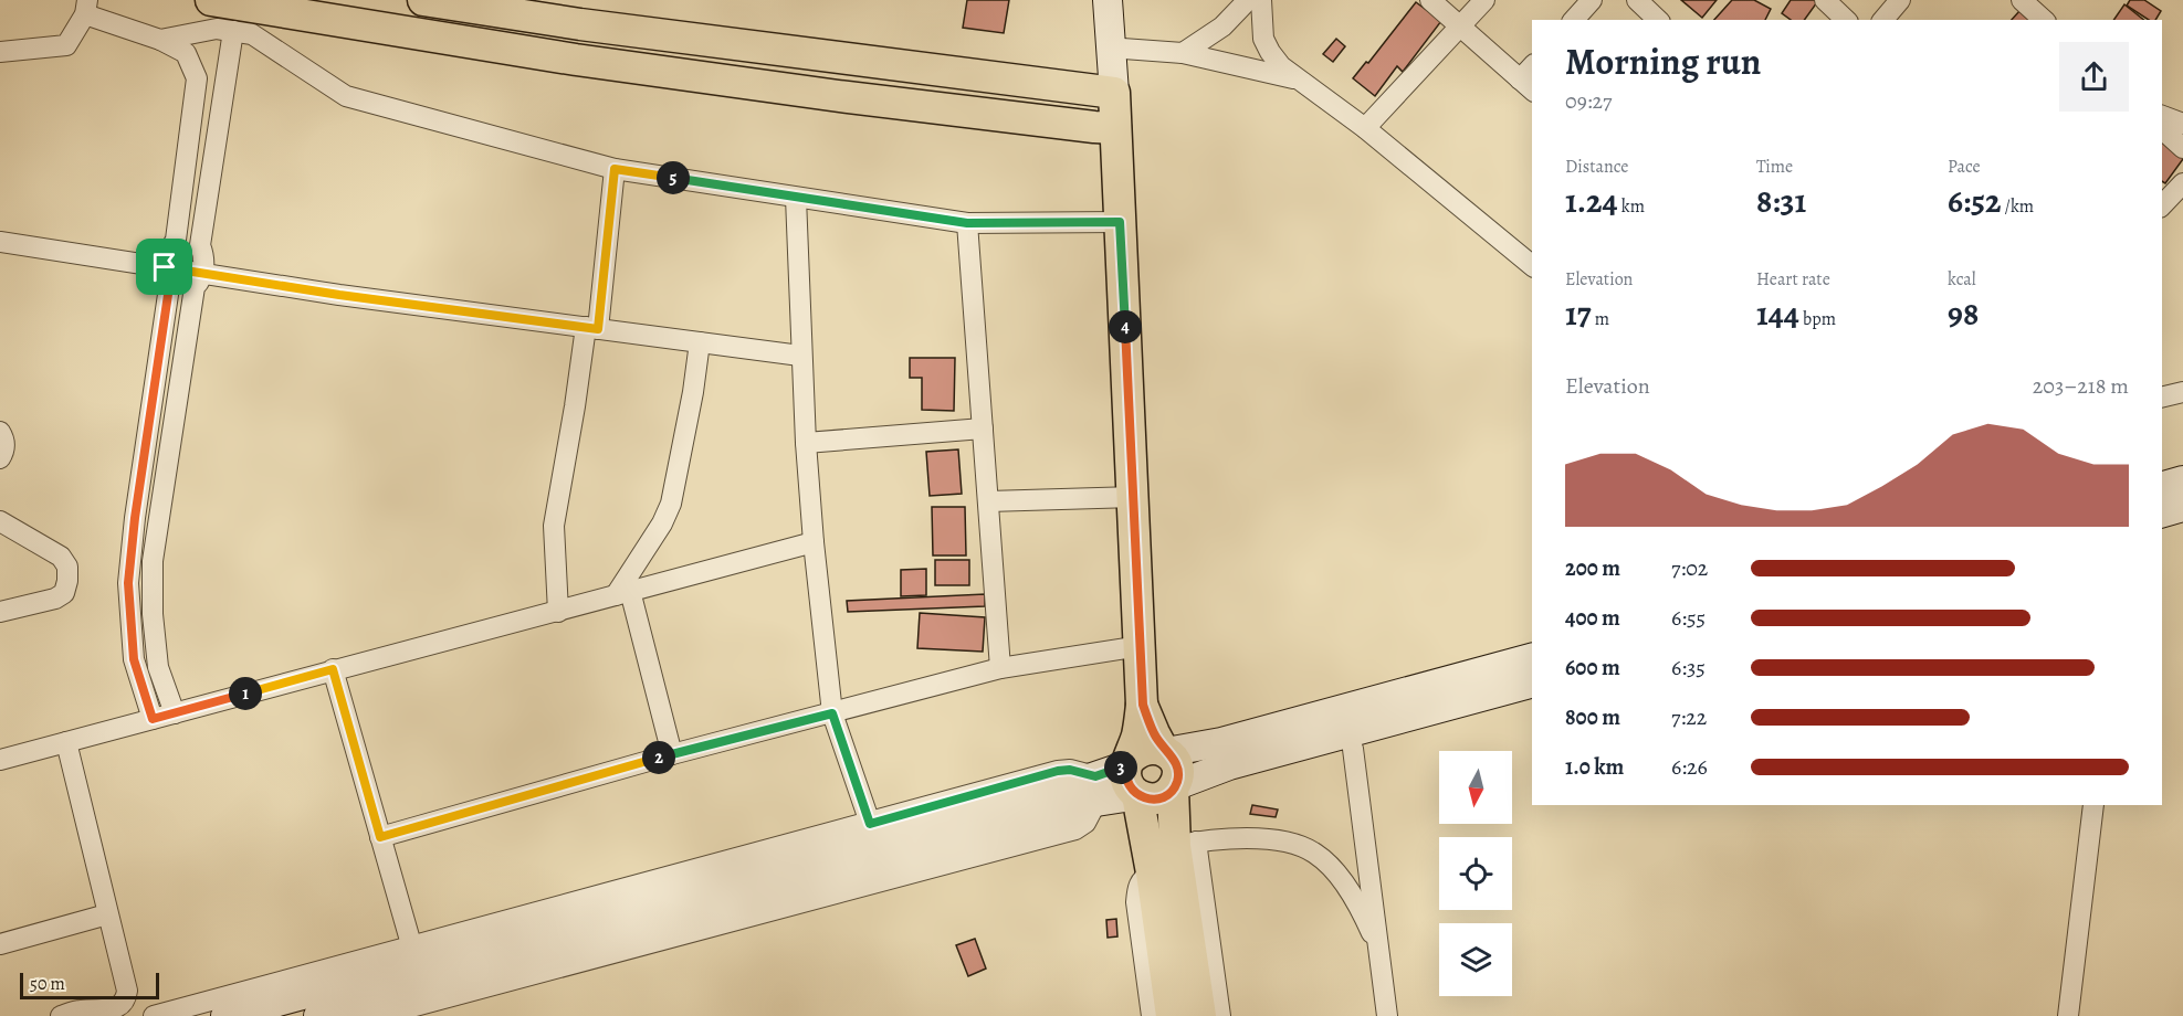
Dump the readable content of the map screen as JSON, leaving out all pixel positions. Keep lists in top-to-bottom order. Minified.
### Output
{"scale_bar":"50 m","north":"bottom","page":{"heading":["Morning run","09:27"],"stats":[["Distance","1.24 km"],["Time","8:31"],["Pace","6:52 /km"],["Elevation","17 m"],["Heart rate","144 bpm"],["kcal","98"]],"pins":["5","4","1","2","3"],"chart":["Elevation","203–218 m"],"list":[{"name":"200 m","note":"7:02"},{"name":"400 m","note":"6:55"},{"name":"600 m","note":"6:35"},{"name":"800 m","note":"7:22"},{"name":"1.0 km","note":"6:26"}],"scale":"50 m"}}
